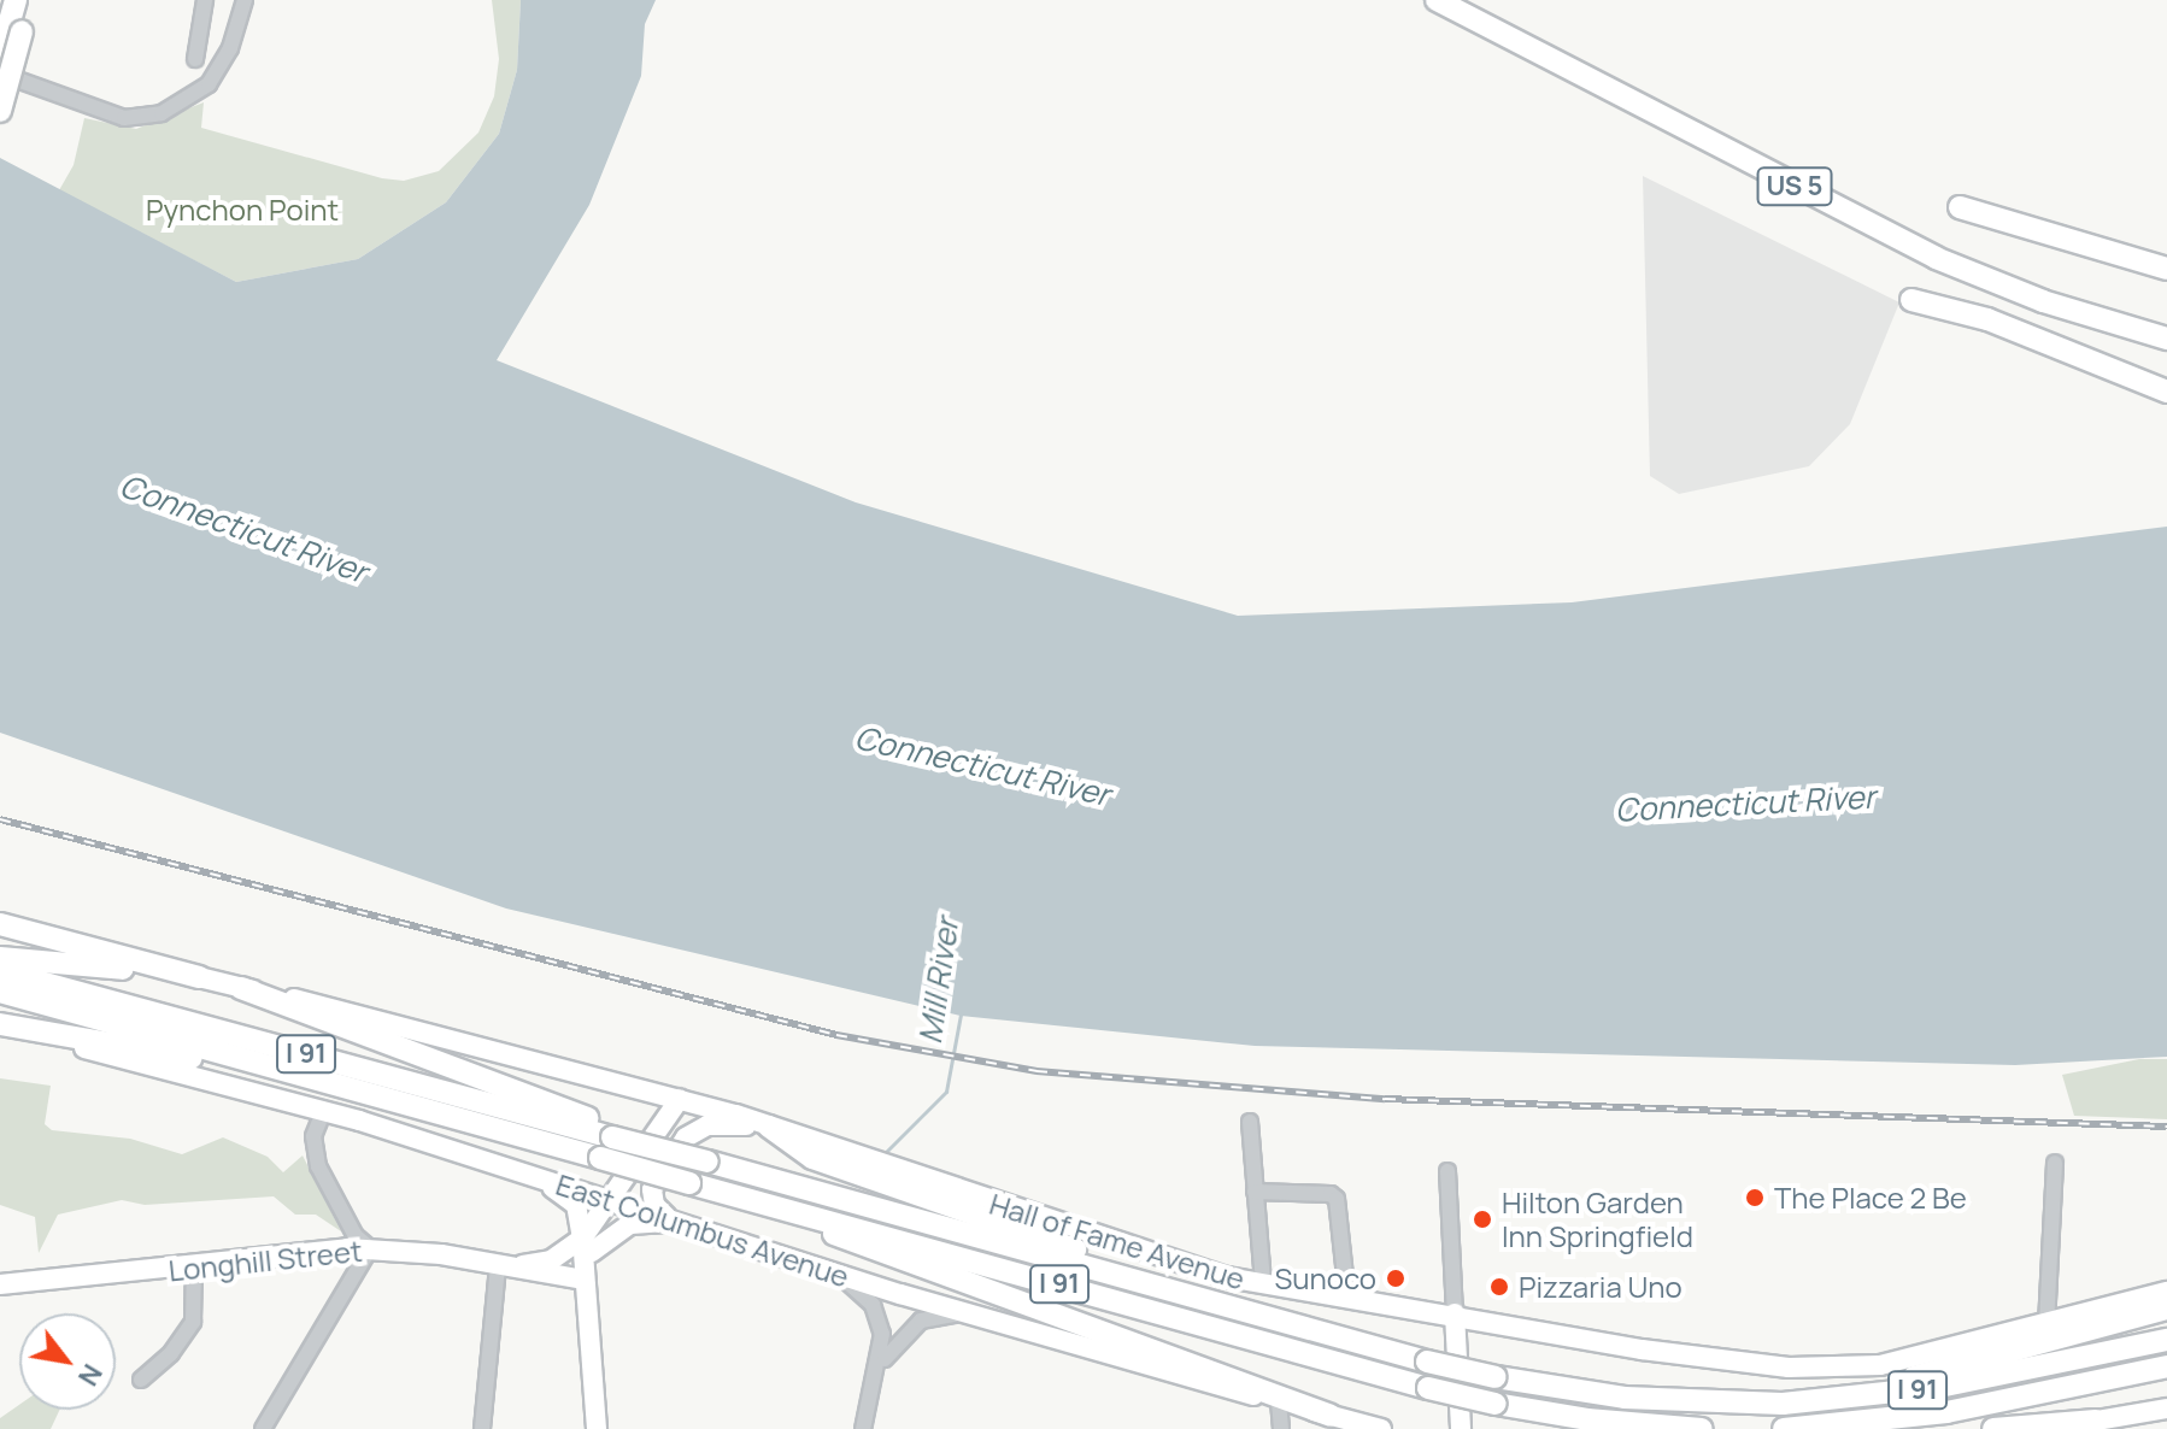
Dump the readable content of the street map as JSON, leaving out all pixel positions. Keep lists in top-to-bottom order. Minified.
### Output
{"streets":{"highway":["US 5","I 91"],"main road":["East Columbus Avenue","Hall of Fame Avenue","Longhill Street"]},"water":["Connecticut River","Mill River"],"parks":["Pynchon Point"],"places":["The Place 2 Be","Hilton Garden Inn Springfield","Sunoco","Pizzaria Uno"],"north":"bottom right"}
